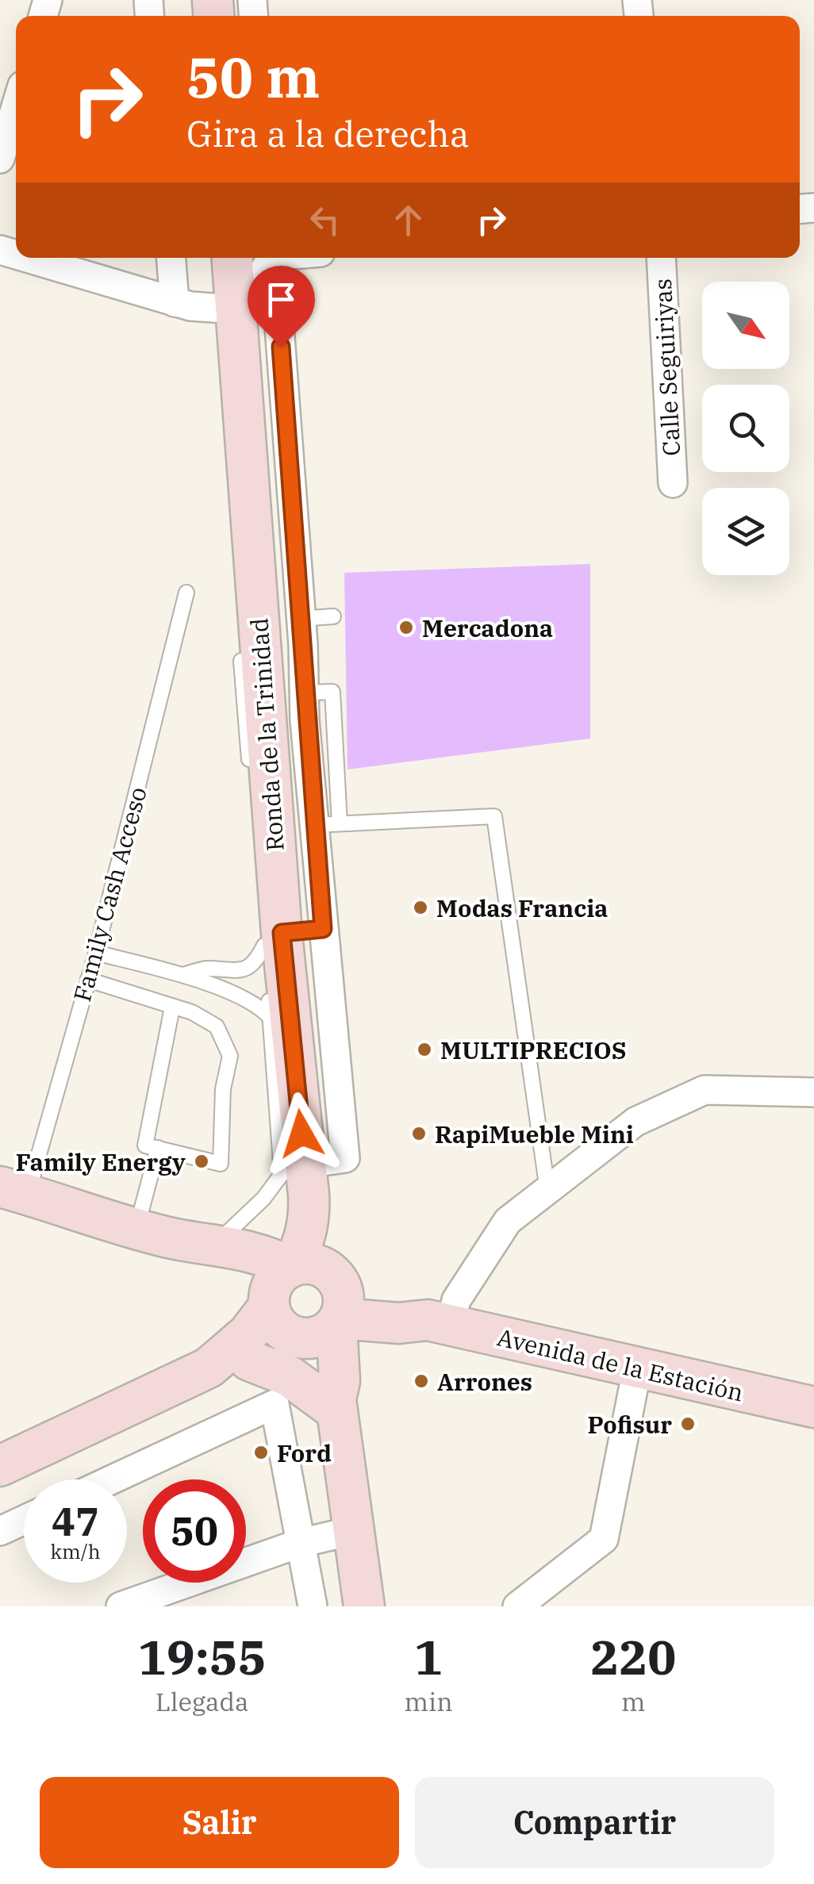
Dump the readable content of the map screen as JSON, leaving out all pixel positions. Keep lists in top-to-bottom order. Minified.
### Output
{"streets":{"main road":["Ronda de la Trinidad","Avenida de la Estación"],"street":["Calle Seguiriyas"],"lane":["Family Cash Acceso"]},"crossings":[["Ronda de la Trinidad","Avenida de la Estación"],["Family Cash Acceso","Avenida de la Estación"]],"places":["Mercadona","Modas Francia","MULTIPRECIOS","RapiMueble Mini","Family Energy","Arrones","Pofisur","Ford"],"north":"bottom right","page":{"turn":["50 m","Gira a la derecha"],"speed":"47 km/h","limit":"50","eta":["19:55","Llegada","1","min","220","m"],"buttons":["Salir","Compartir"]}}
